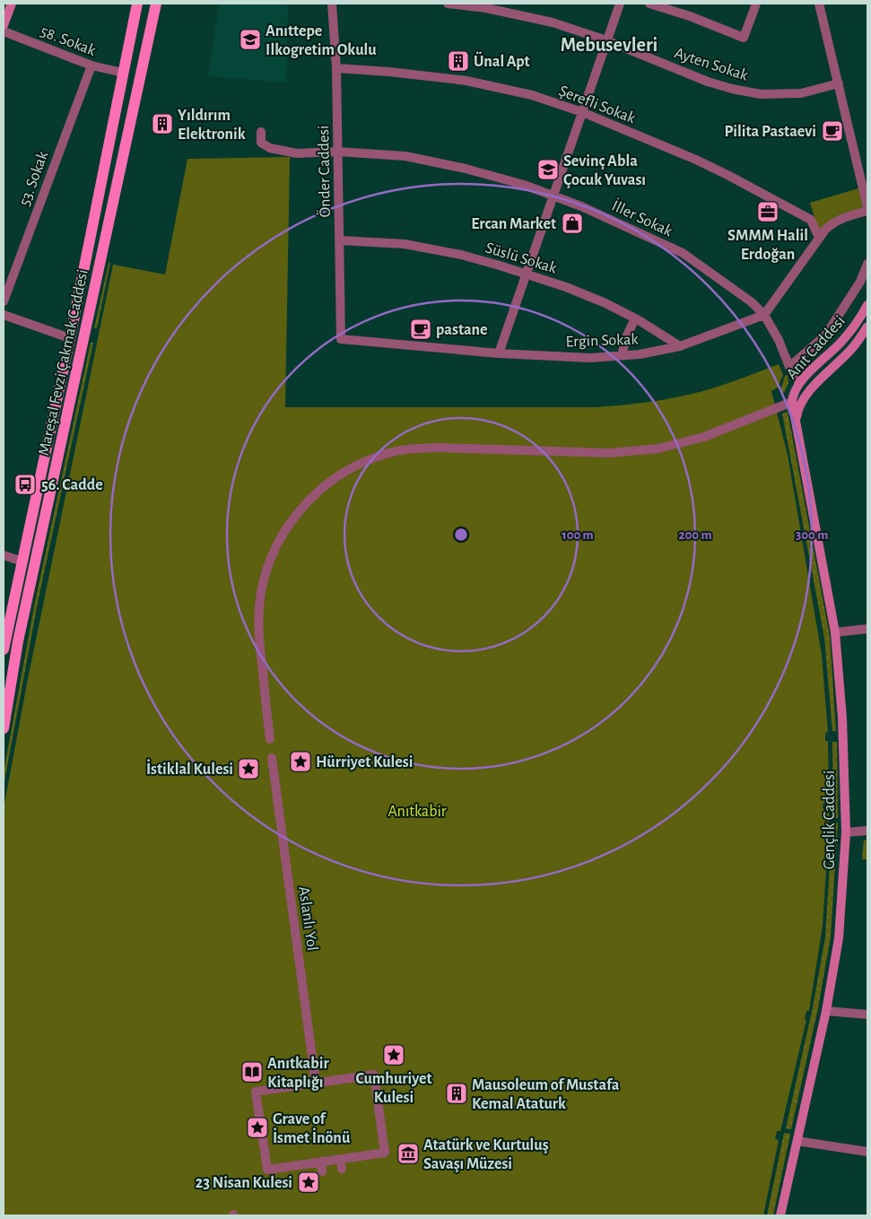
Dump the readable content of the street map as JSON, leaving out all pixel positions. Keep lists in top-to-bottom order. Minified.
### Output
{"streets":{"main road":["Anıt Caddesi","Mareşal Fevzi Çakmak Caddesi","Gençlik Caddesi"],"street":["58. Sokak","Ayten Sokak","Şerefli Sokak","Önder Caddesi","53. Sokak","İller Sokak","Süslü Sokak","Ergin Sokak","Aslanlı Yol"]},"crossings":[["58. Sokak","53. Sokak"],["58. Sokak","Mareşal Fevzi Çakmak Caddesi"],["Şerefli Sokak","Önder Caddesi"],["Önder Caddesi","İller Sokak"],["Önder Caddesi","Süslü Sokak"],["Önder Caddesi","Ergin Sokak"],["İller Sokak","Ergin Sokak"],["İller Sokak","Anıt Caddesi"],["Süslü Sokak","Ergin Sokak"],["Anıt Caddesi","Gençlik Caddesi"]],"districts":["Mebusevleri"],"parks":["Anıtkabir"],"places":{"school or university":["Anıttepe Ilkogretim Okulu","Sevinç Abla Çocuk Yuvası"],"building":["Ünal Apt","Yıldırım Elektronik","Mausoleum of Mustafa Kemal Ataturk"],"cafe":["Pilita Pastaevi","pastane"],"office":["SMMM Halil Erdoğan"],"shop":["Ercan Market"],"bus stop":["56. Cadde"],"place":["Hürriyet Kulesi","İstiklal Kulesi","Cumhuriyet Kulesi","Grave of İsmet İnönü","23 Nisan Kulesi"],"library":["Anıtkabir Kitaplığı"],"museum":["Atatürk ve Kurtuluş Savaşı Müzesi"]},"rings":["100 m","200 m","300 m"]}
